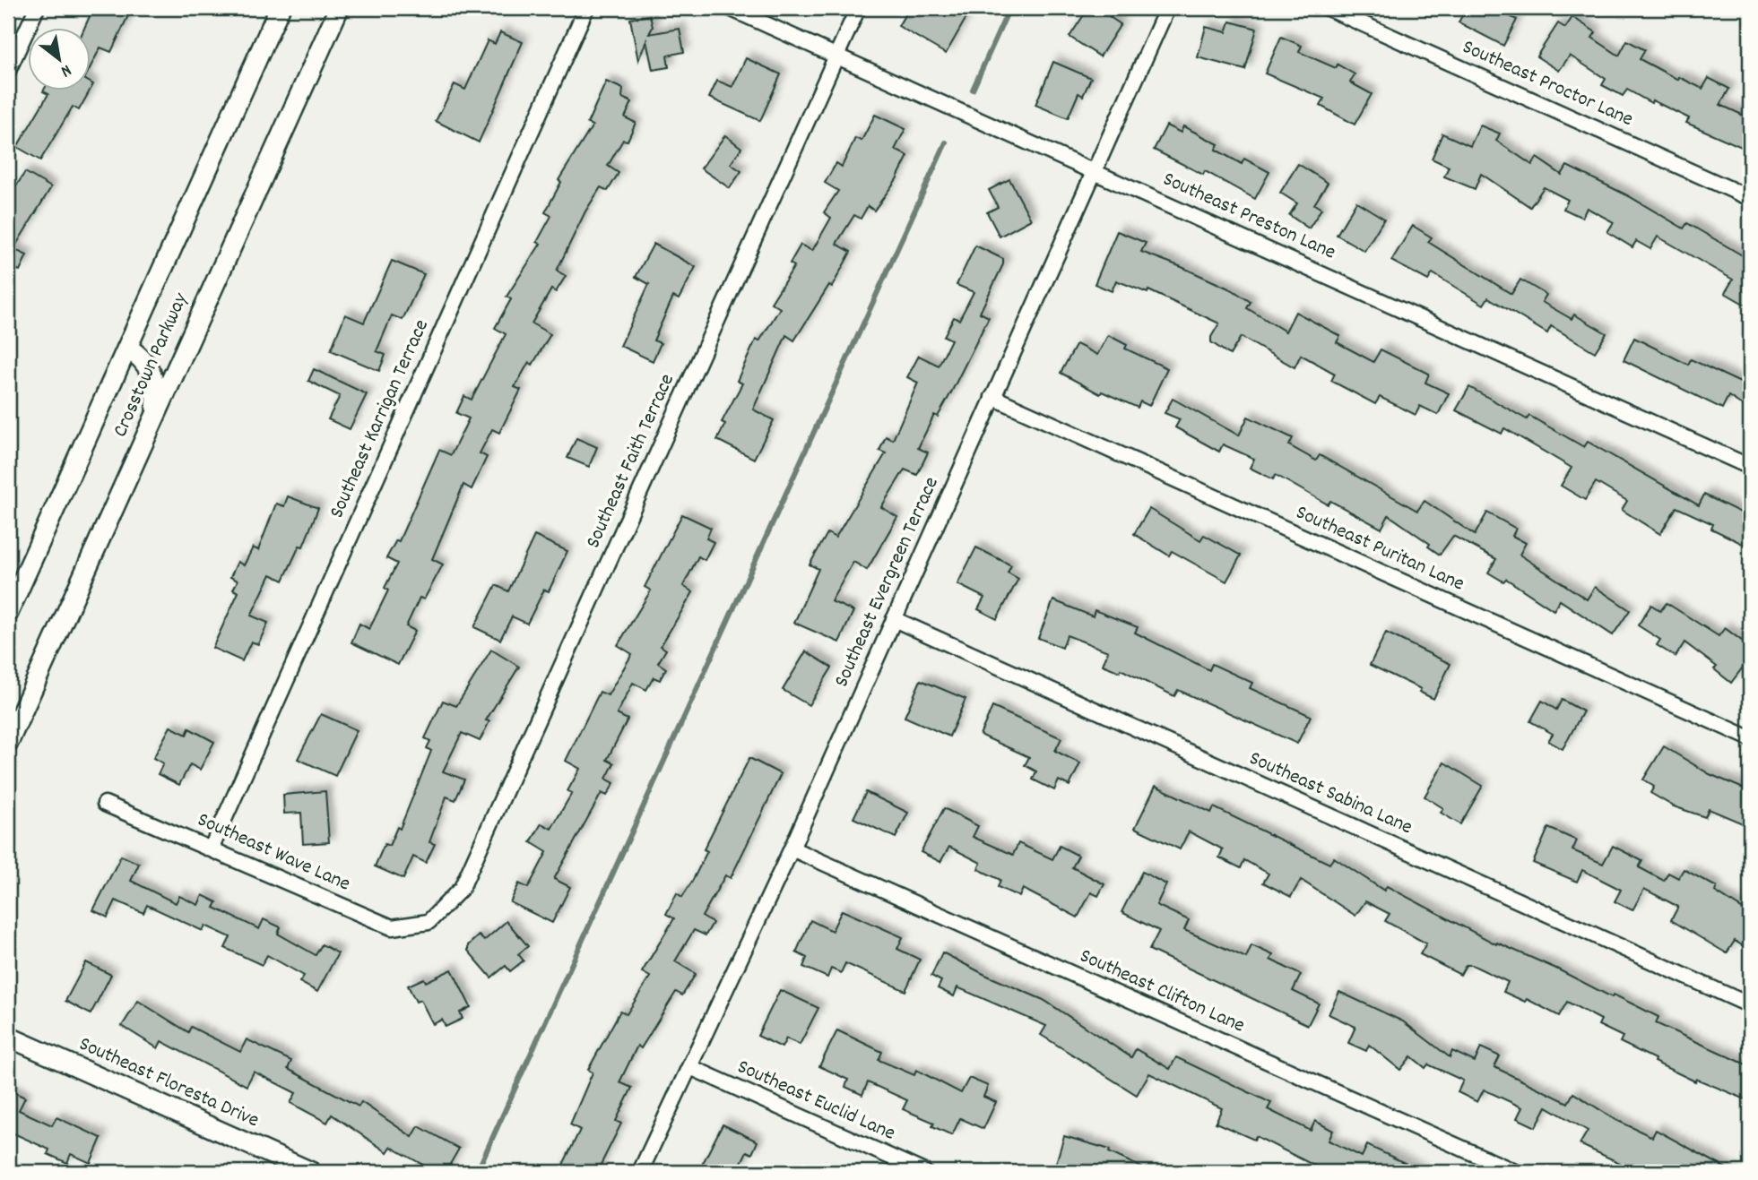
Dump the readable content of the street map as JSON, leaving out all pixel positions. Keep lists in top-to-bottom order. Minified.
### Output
{"streets":{"main road":["Crosstown Parkway","Southeast Floresta Drive"],"street":["Southeast Proctor Lane","Southeast Preston Lane","Southeast Karrigan Terrace","Southeast Faith Terrace","Southeast Puritan Lane","Southeast Evergreen Terrace","Southeast Sabina Lane","Southeast Wave Lane","Southeast Clifton Lane","Southeast Euclid Lane"]},"crossings":[["Southeast Preston Lane","Southeast Faith Terrace"],["Southeast Preston Lane","Southeast Evergreen Terrace"],["Southeast Karrigan Terrace","Southeast Wave Lane"],["Southeast Faith Terrace","Southeast Wave Lane"],["Southeast Puritan Lane","Southeast Evergreen Terrace"],["Southeast Evergreen Terrace","Southeast Sabina Lane"],["Southeast Evergreen Terrace","Southeast Clifton Lane"],["Southeast Evergreen Terrace","Southeast Euclid Lane"]],"north":"bottom right"}
